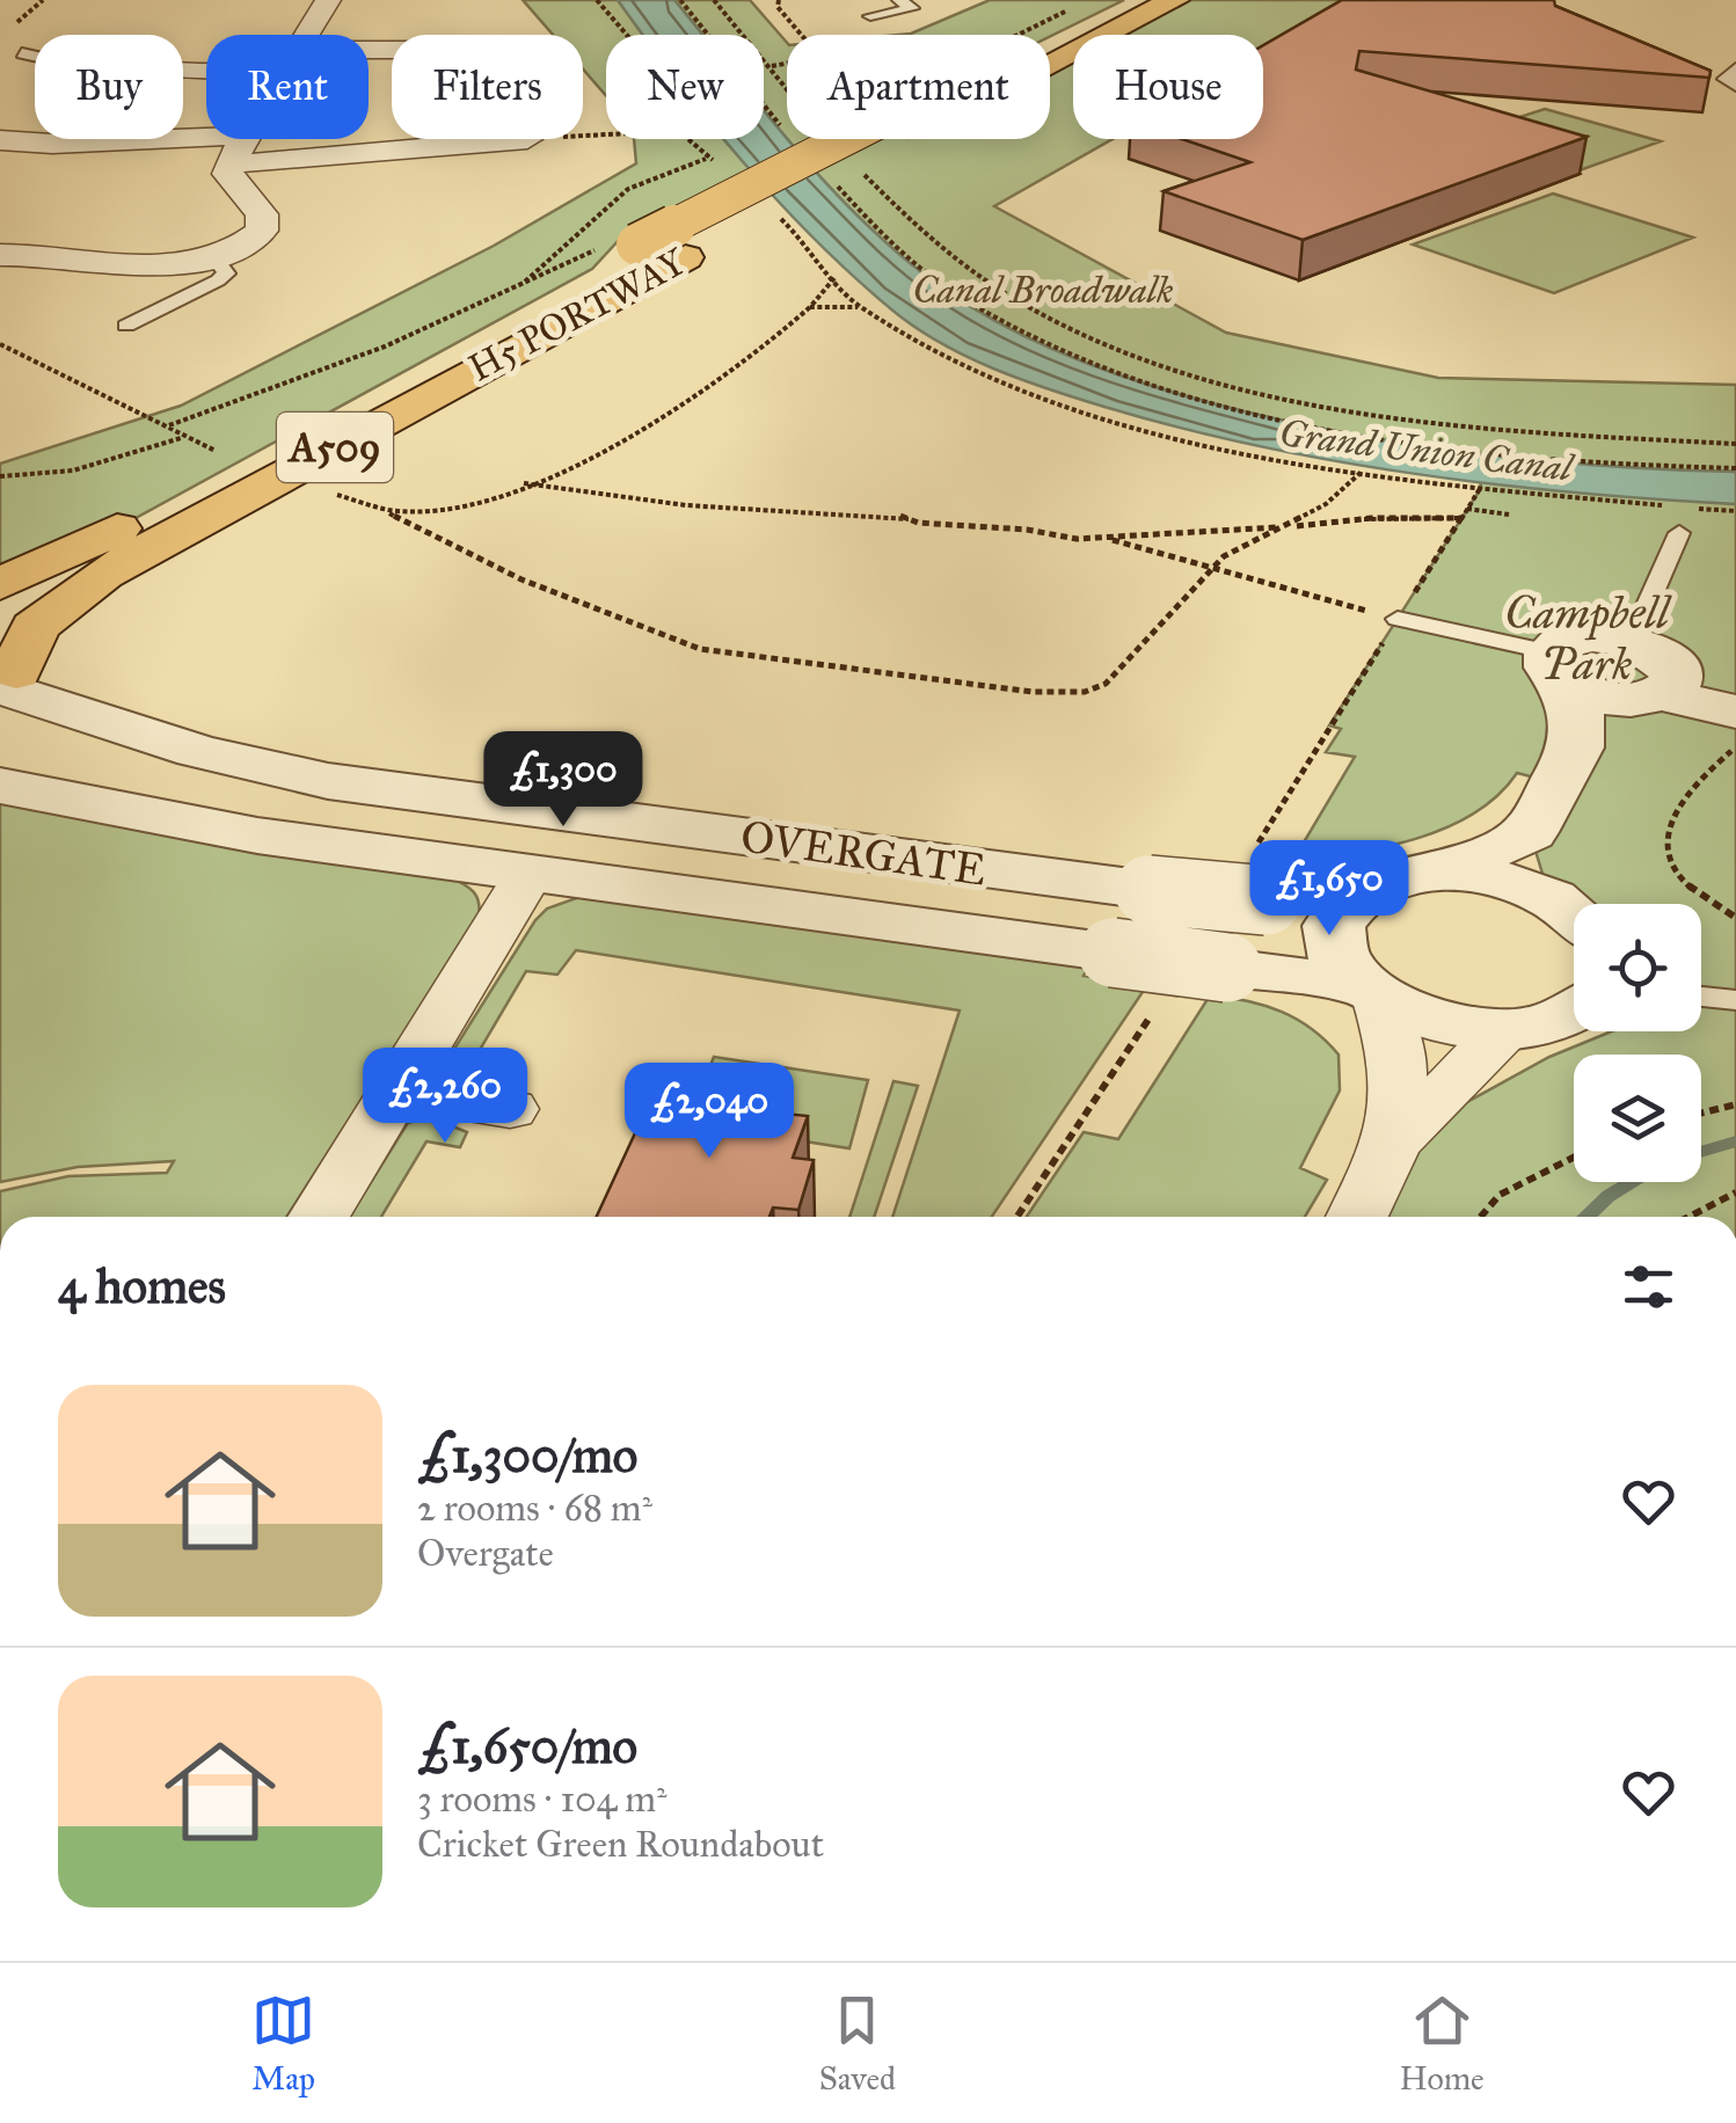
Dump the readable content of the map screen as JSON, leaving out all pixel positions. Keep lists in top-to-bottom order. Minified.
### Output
{"streets":{"main road":["H5 PORTWAY","A509"],"street":["OVERGATE"]},"crossings":[["H5 PORTWAY","OVERGATE"]],"water":["Grand Union Canal"],"parks":["Canal Broadwalk","Campbell Park"],"page":{"chip":["Buy","Rent","Filters","New","Apartment","House"],"price":["£1,300","£1,650","£2,260","£2,040"],"heading":"4 homes","list":[{"name":"£1,300/mo","note":"2 rooms · 68 m² · Overgate"},{"name":"£1,650/mo","note":"3 rooms · 104 m² · Cricket Green Roundabout"}],"tabs":["Map","Saved","Home"]}}
